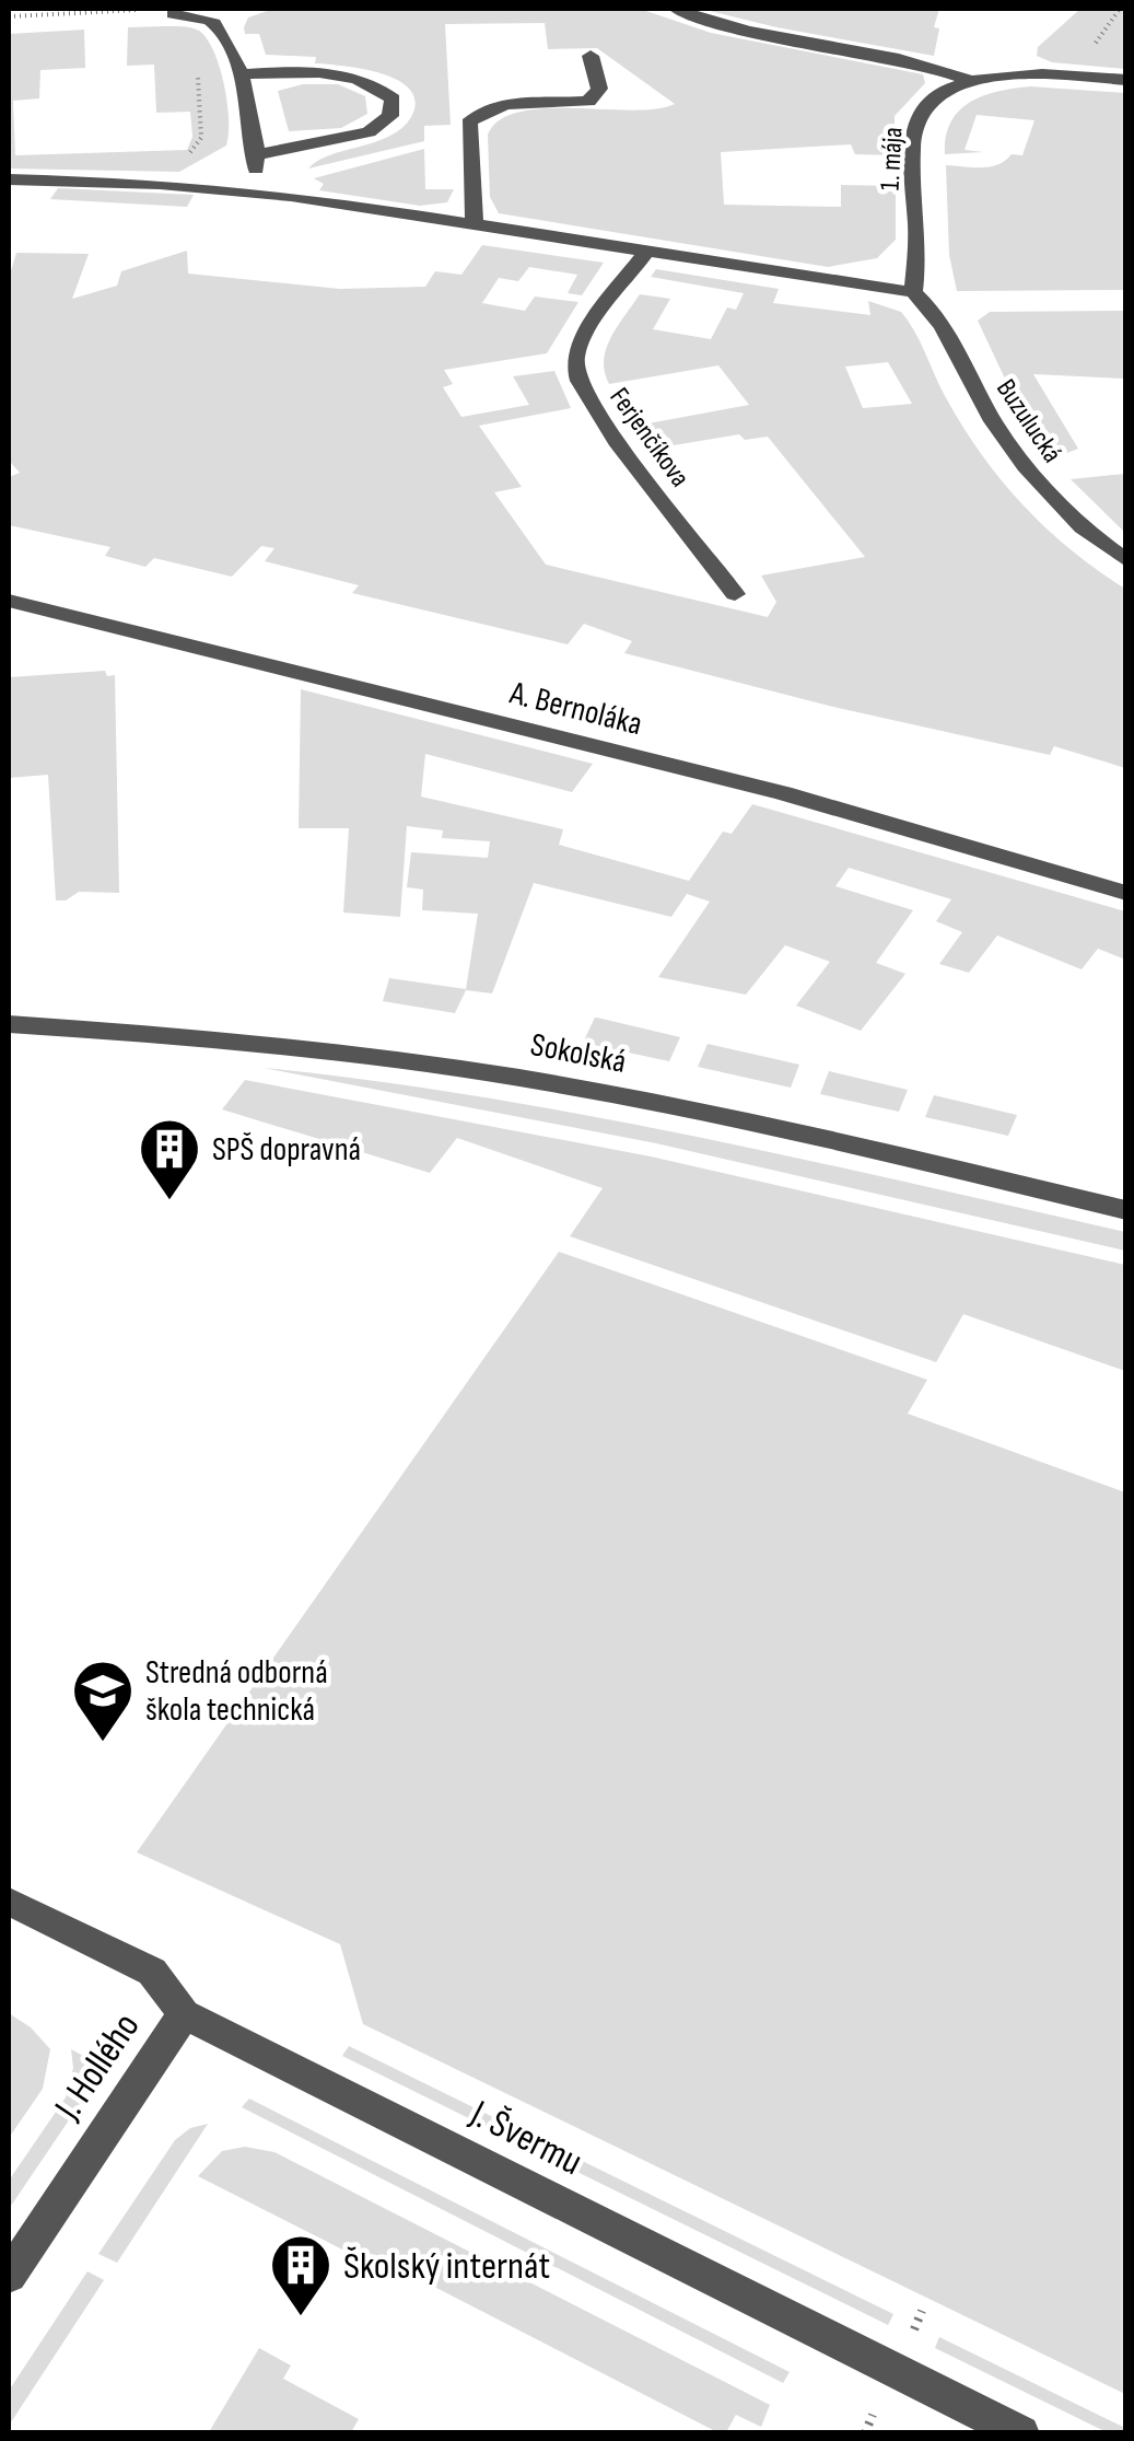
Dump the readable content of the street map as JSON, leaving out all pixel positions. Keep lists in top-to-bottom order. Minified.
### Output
{"streets":{"street":["1. mája","Buzulucká","Ferjenčíkova","A. Bernoláka","Sokolská","J. Hollého","J. Švermu"]},"crossings":[["1. mája","Buzulucká"],["J. Hollého","J. Švermu"]],"places":{"building":["SPŠ dopravná","Školský internát"],"school or university":["Stredná odborná škola technická"]}}
